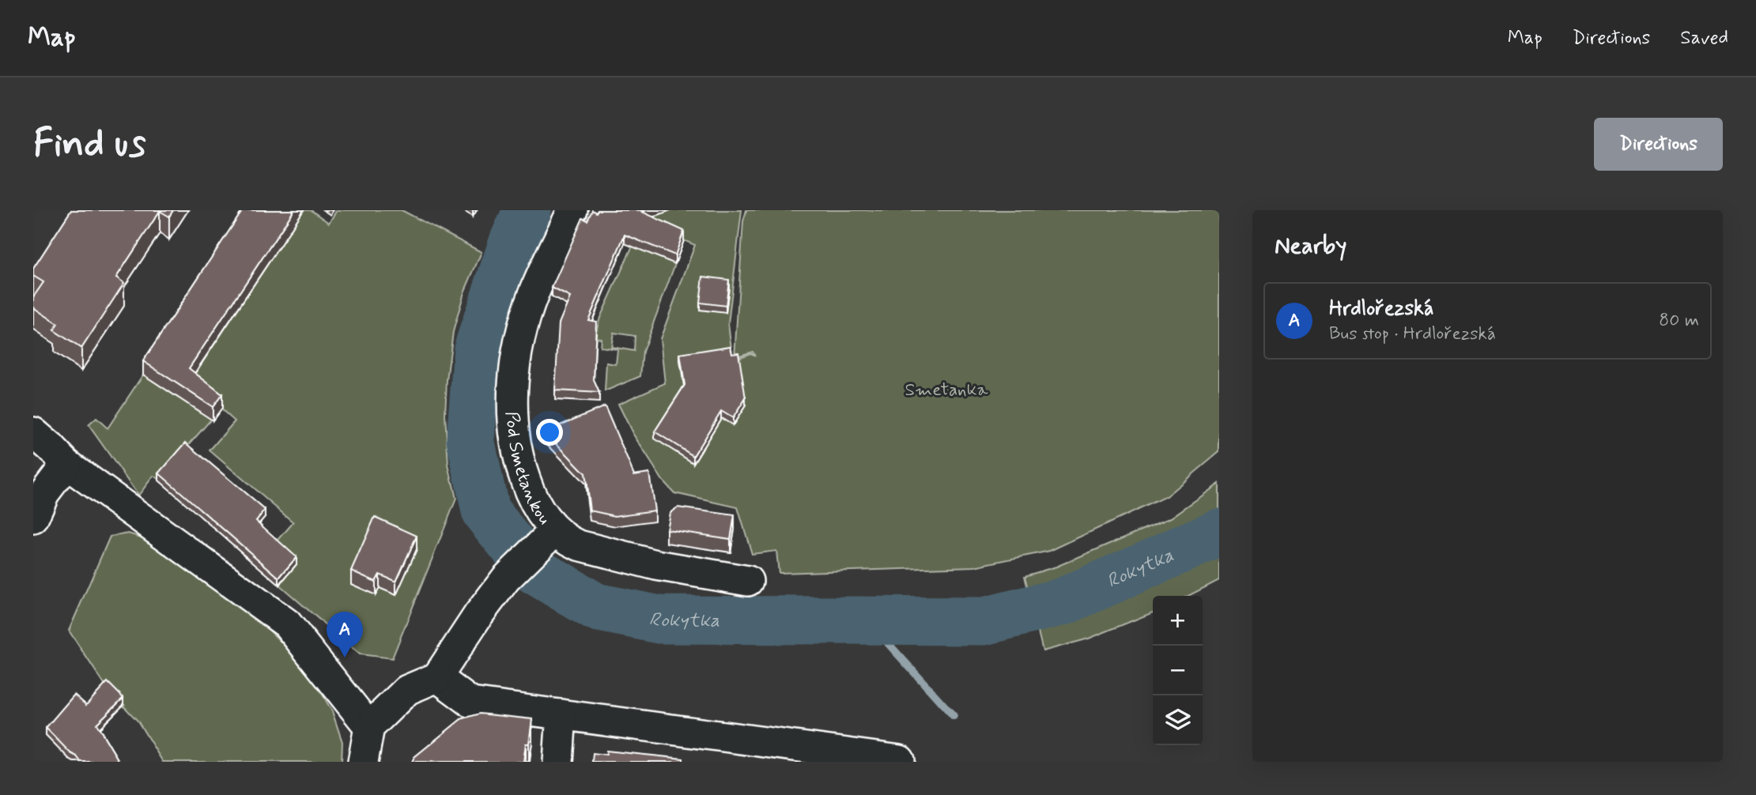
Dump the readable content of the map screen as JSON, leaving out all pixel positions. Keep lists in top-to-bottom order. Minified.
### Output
{"streets":{"street":["Pod Smetankou"]},"water":["Rokytka"],"parks":["Smetanka"],"page":{"header":"Map","nav":["Map","Directions","Saved"],"buttons":"Directions","title":"Find us","heading":"Nearby","list":[{"mark":"A","name":"Hrdlořezská","note":"Bus stop · Hrdlořezská","value":"80 m"}],"map_buttons":["+","−"],"pins":"A"}}
